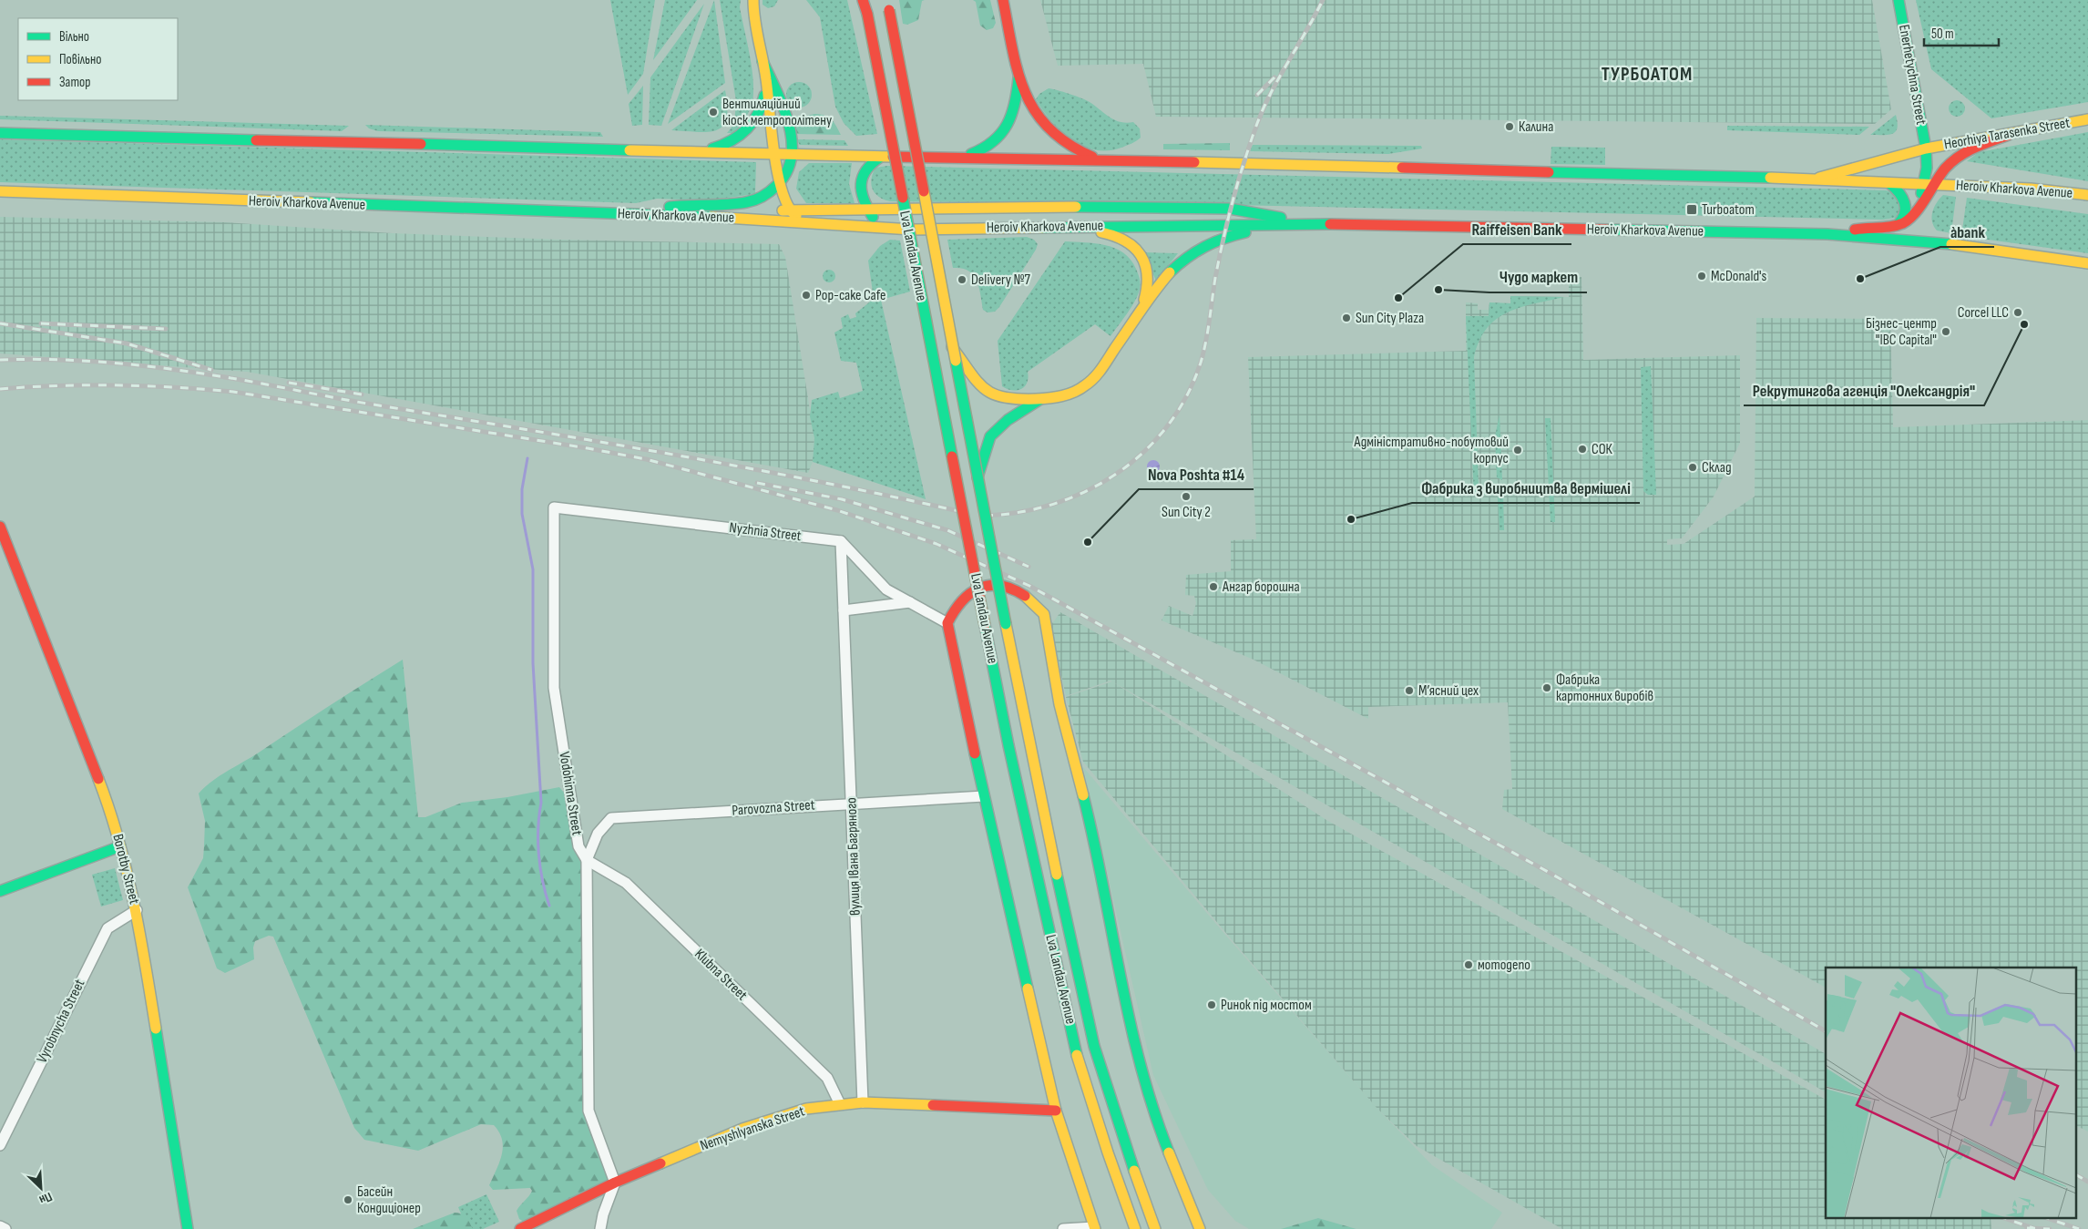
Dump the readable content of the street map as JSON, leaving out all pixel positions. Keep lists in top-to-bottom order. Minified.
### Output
{"streets":{"main road":["Enerhetychna Street","Heorhiya Tarasenka Street","Heroiv Kharkova Avenue","Lva Landau Avenue","Borotby Street","Nemyshlyanska Street"],"street":["Nyzhnia Street","Vodohinna Street","Parovozna Street","вулиця Івана Багряного","Klubna Street","Vyrobnycha Street"]},"crossings":[["Enerhetychna Street","Heorhiya Tarasenka Street"],["Enerhetychna Street","Heroiv Kharkova Avenue"],["Heorhiya Tarasenka Street","Heroiv Kharkova Avenue"],["Nyzhnia Street","Vodohinna Street"],["Nyzhnia Street","вулиця Івана Багряного"],["Vodohinna Street","Parovozna Street"],["Vodohinna Street","Klubna Street"],["Vodohinna Street","Nemyshlyanska Street"],["Parovozna Street","вулиця Івана Багряного"],["Parovozna Street","Klubna Street"],["вулиця Івана Багряного","Nemyshlyanska Street"],["Borotby Street","Vyrobnycha Street"],["Klubna Street","Nemyshlyanska Street"]],"districts":["ТУРБОАТОМ"],"places":{"other":["Вентиляційний кіоск метрополітену","Калина","McDonald's","àbank","Delivery №7","Чудо маркет","Pop-cake Cafe","Raiffeisen Bank","Corcel LLC","Sun City Plaza","Рекрутингова агенція \"Олександрія\"","Бізнес-центр \"IBC Capital\"","СОК","Адміністративно-побутовий корпус","Склад","Sun City 2","Фабрика з виробництва вермішелі","Nova Poshta #14","Ангар борошна","Фабрика картонних виробів","М’ясний цех","мотодепо","Ринок під мостом","Басейн Кондиціонер"],"transit":["Turboatom"]},"legend":["Вільно","Повільно","Затор"],"scale_bar":"50 m","north":"bottom right"}
